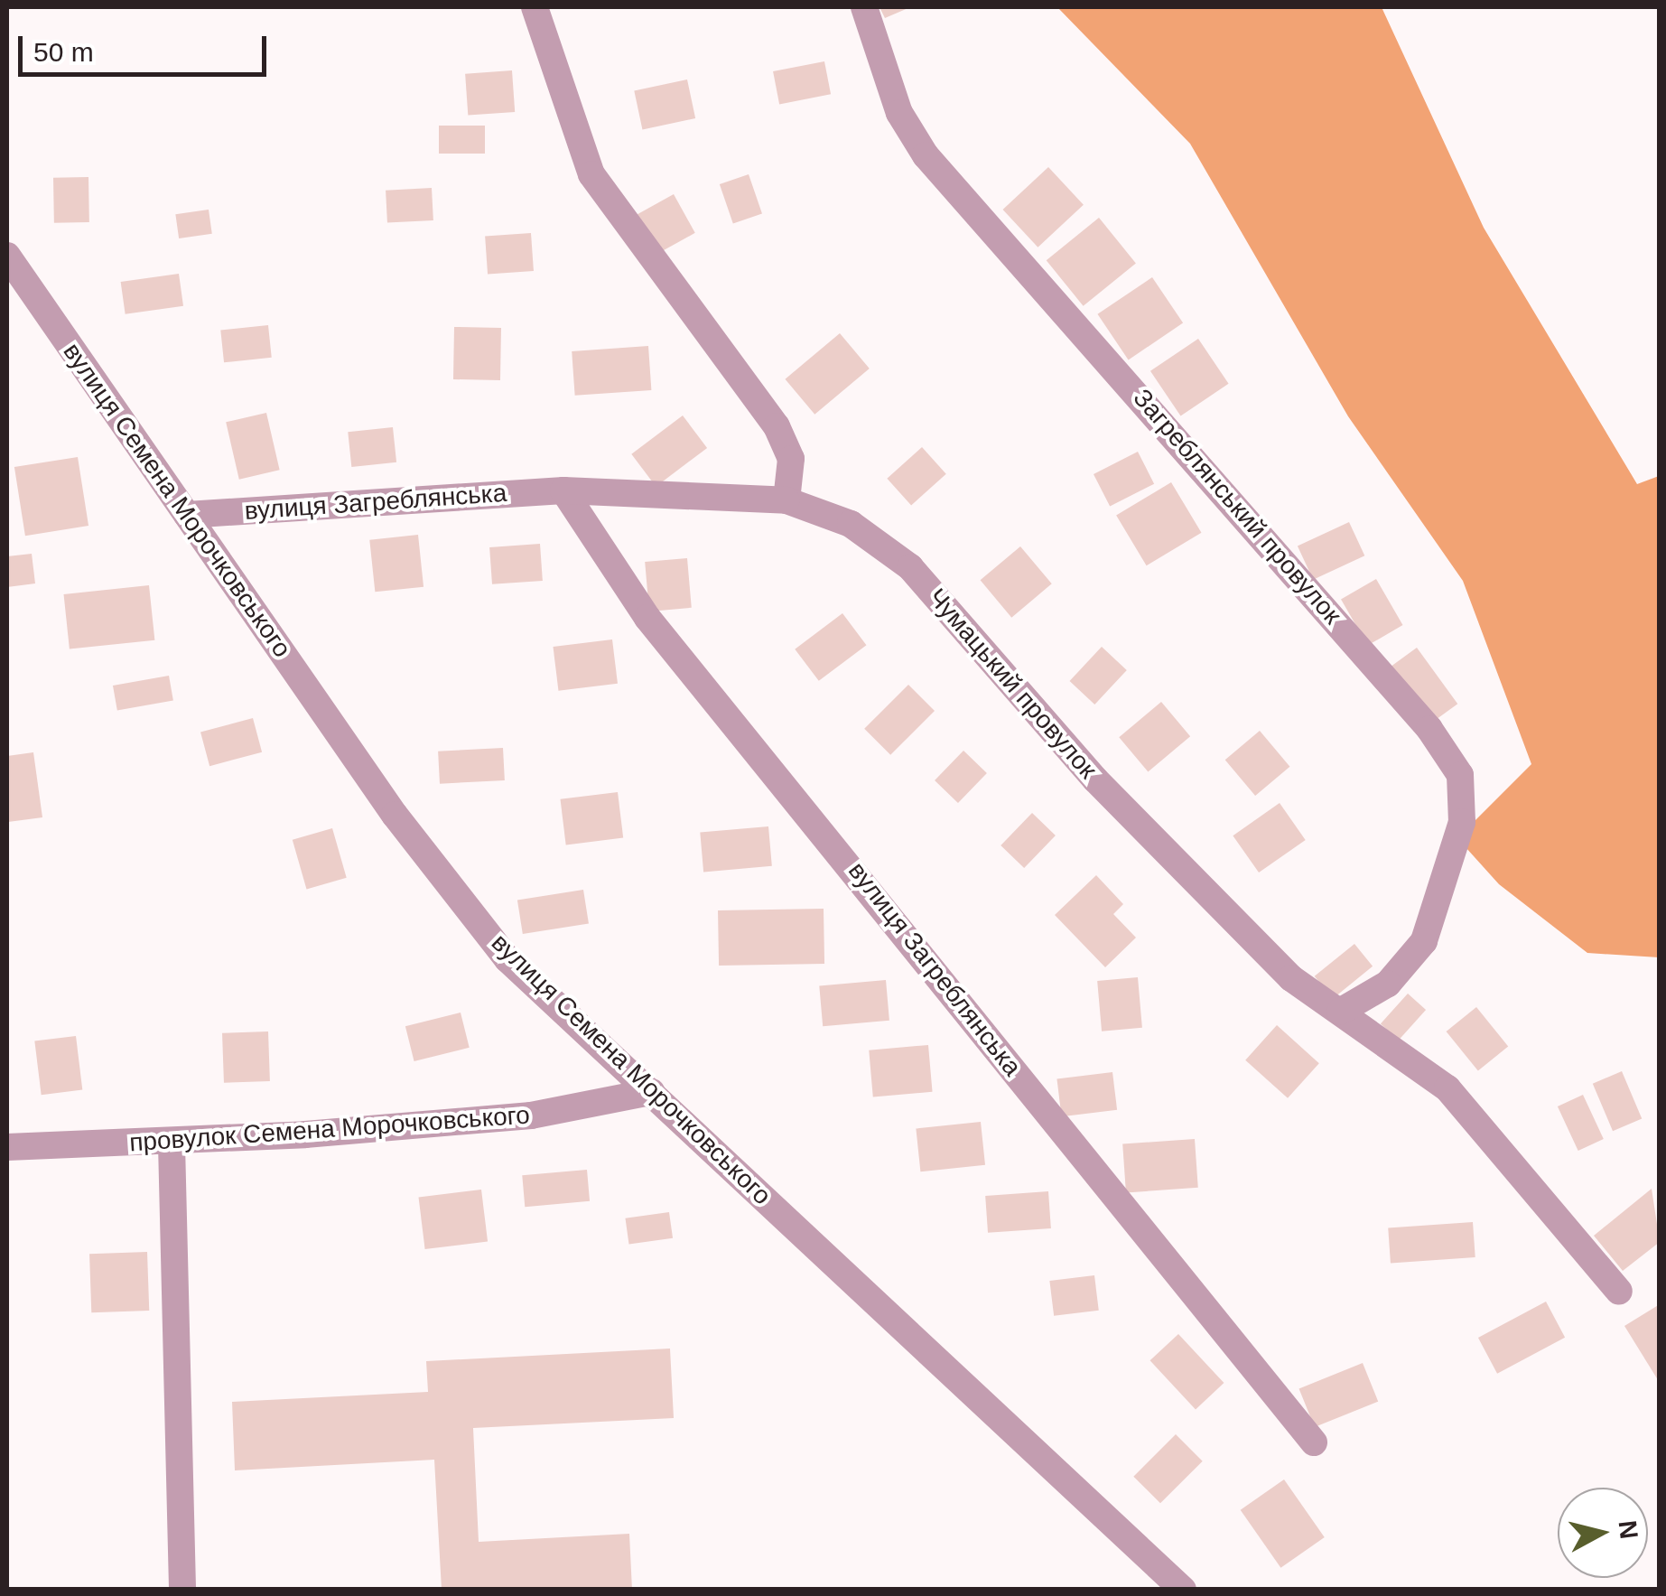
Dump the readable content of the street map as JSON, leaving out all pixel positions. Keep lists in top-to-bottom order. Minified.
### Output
{"streets":{"street":["вулиця Семена Морочковського","вулиця Загреблянська","Загреблянський провулок","Чумацький провулок","провулок Семена Морочковського"]},"crossings":[["вулиця Семена Морочковського","вулиця Загреблянська"],["вулиця Семена Морочковського","провулок Семена Морочковського"],["вулиця Загреблянська","Чумацький провулок"],["Загреблянський провулок","Чумацький провулок"]],"scale_bar":"50 m","north":"right"}
